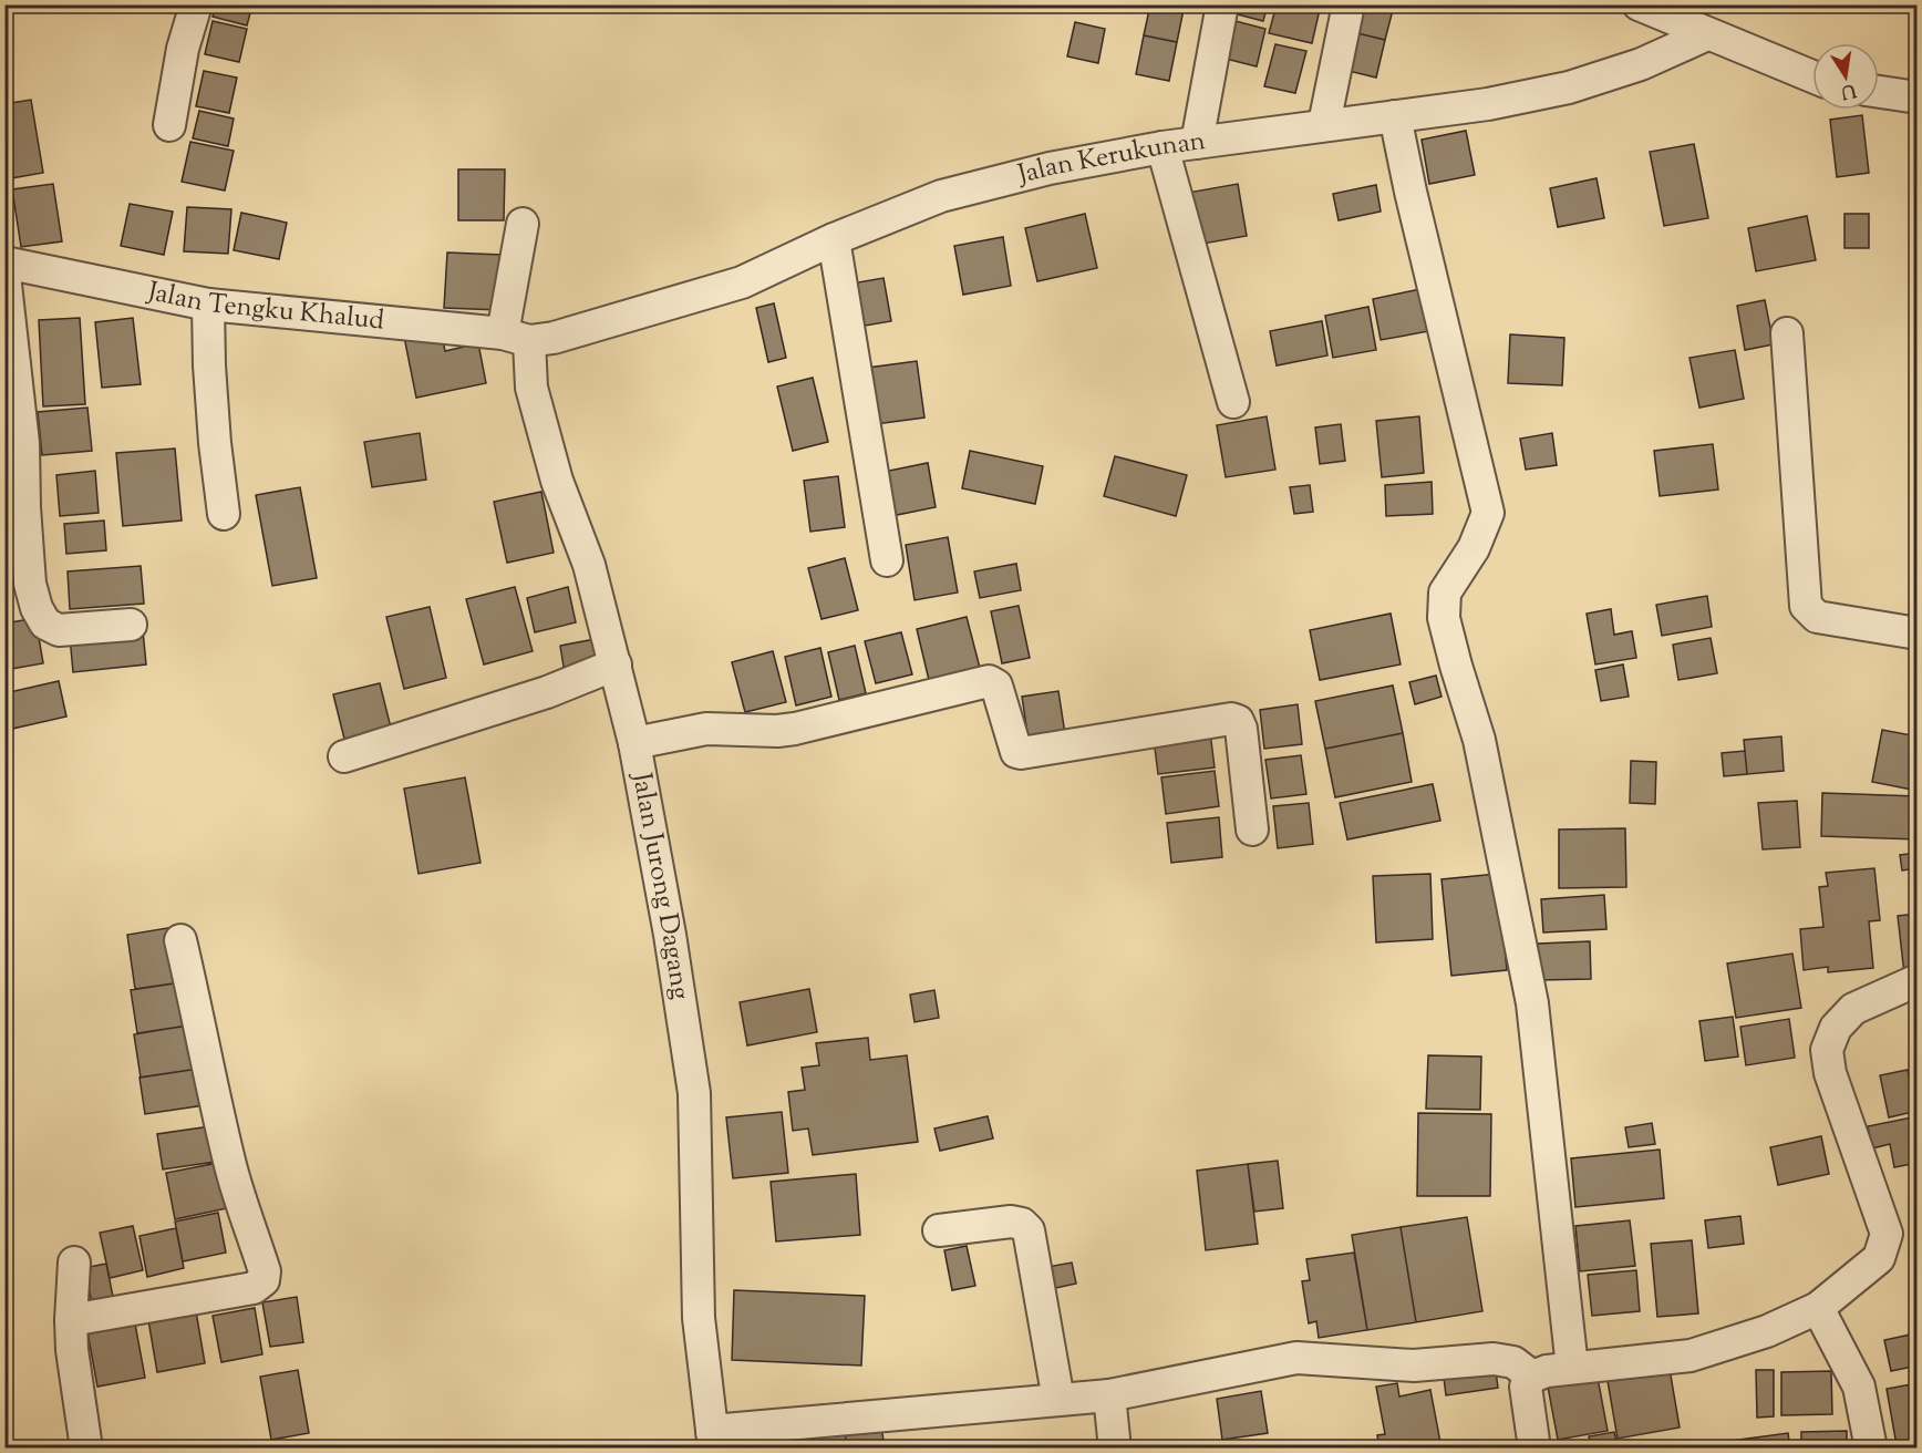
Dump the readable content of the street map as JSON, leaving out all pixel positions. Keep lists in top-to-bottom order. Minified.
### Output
{"streets":{"street":["Jalan Kerukunan","Jalan Tengku Khalud","Jalan Jurong Dagang"]},"crossings":[["Jalan Kerukunan","Jalan Tengku Khalud"],["Jalan Kerukunan","Jalan Jurong Dagang"],["Jalan Tengku Khalud","Jalan Jurong Dagang"]],"north":"bottom"}
